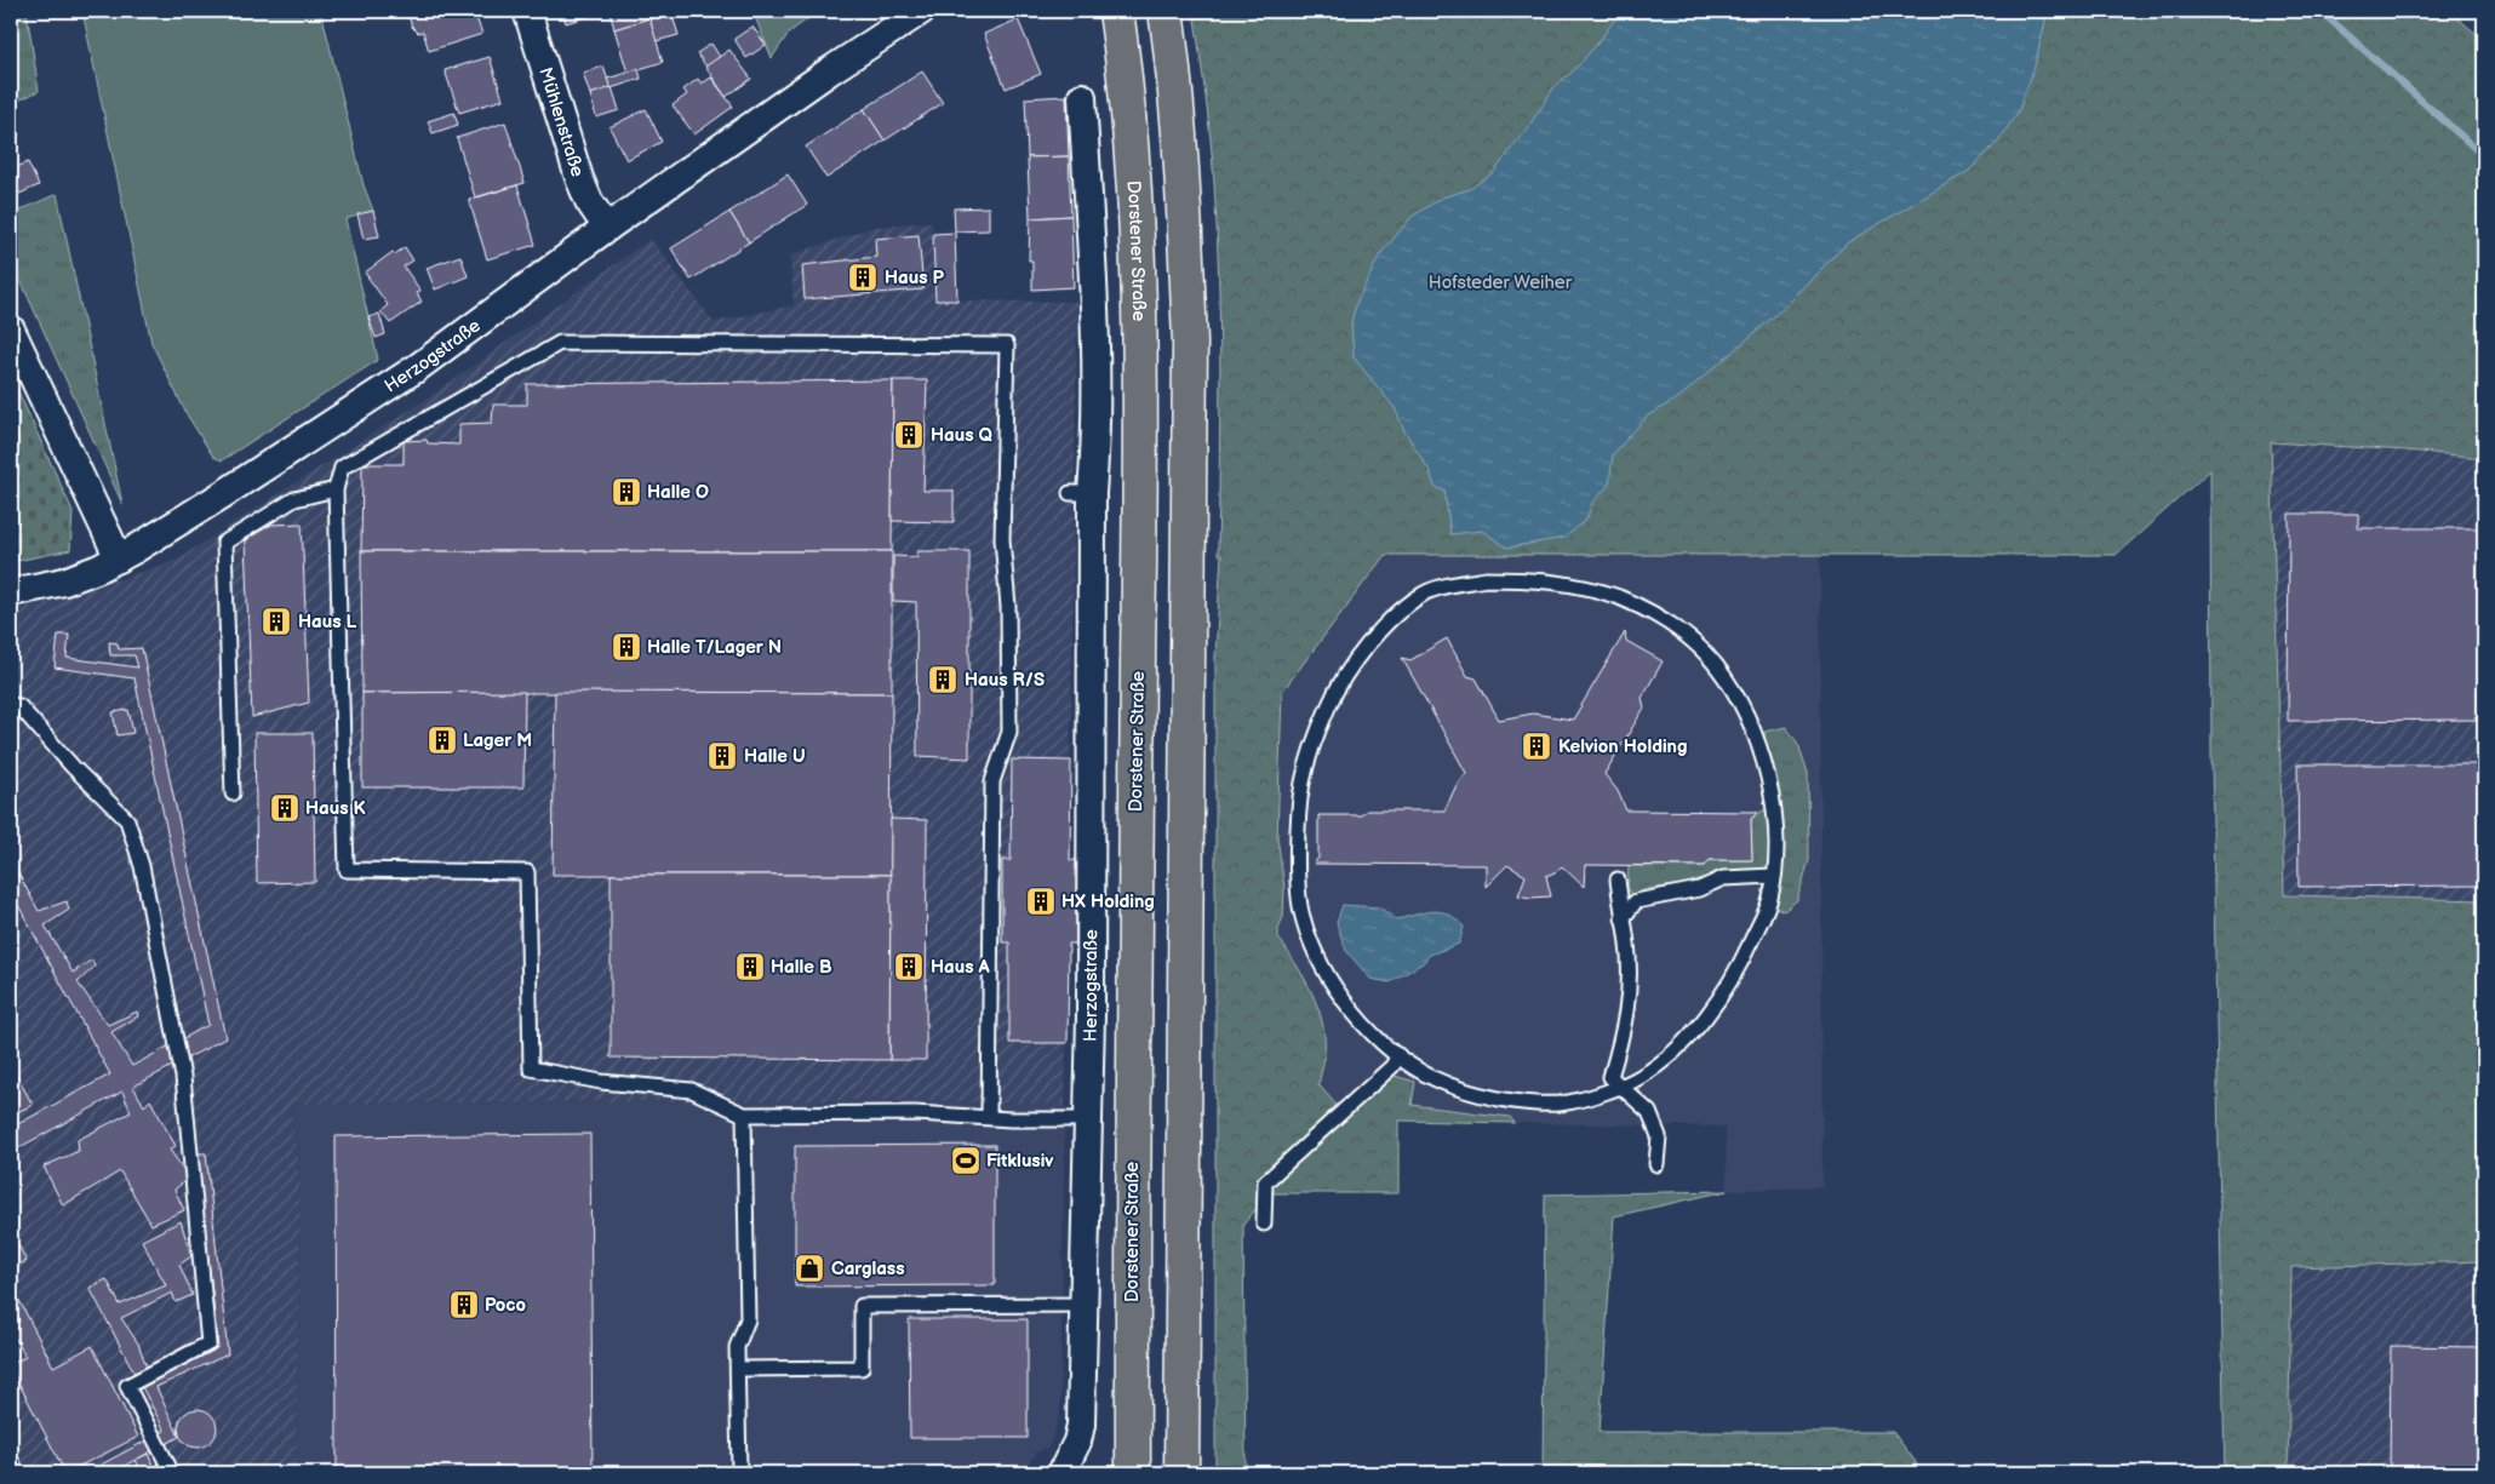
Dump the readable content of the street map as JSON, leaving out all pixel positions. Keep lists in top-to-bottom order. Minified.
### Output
{"streets":{"main road":["Dorstener Straße"],"street":["Mühlenstraße","Herzogstraße"]},"crossings":[["Mühlenstraße","Herzogstraße"]],"parks":["Hofsteder Weiher"],"places":{"building":["Haus P","Haus Q","Halle O","Haus L","Halle T/Lager N","Haus R/S","Lager M","Kelvion Holding","Halle U","Haus K","HX Holding","Halle B","Haus A","Poco"],"sports":["Fitklusiv"],"shop":["Carglass"]}}
